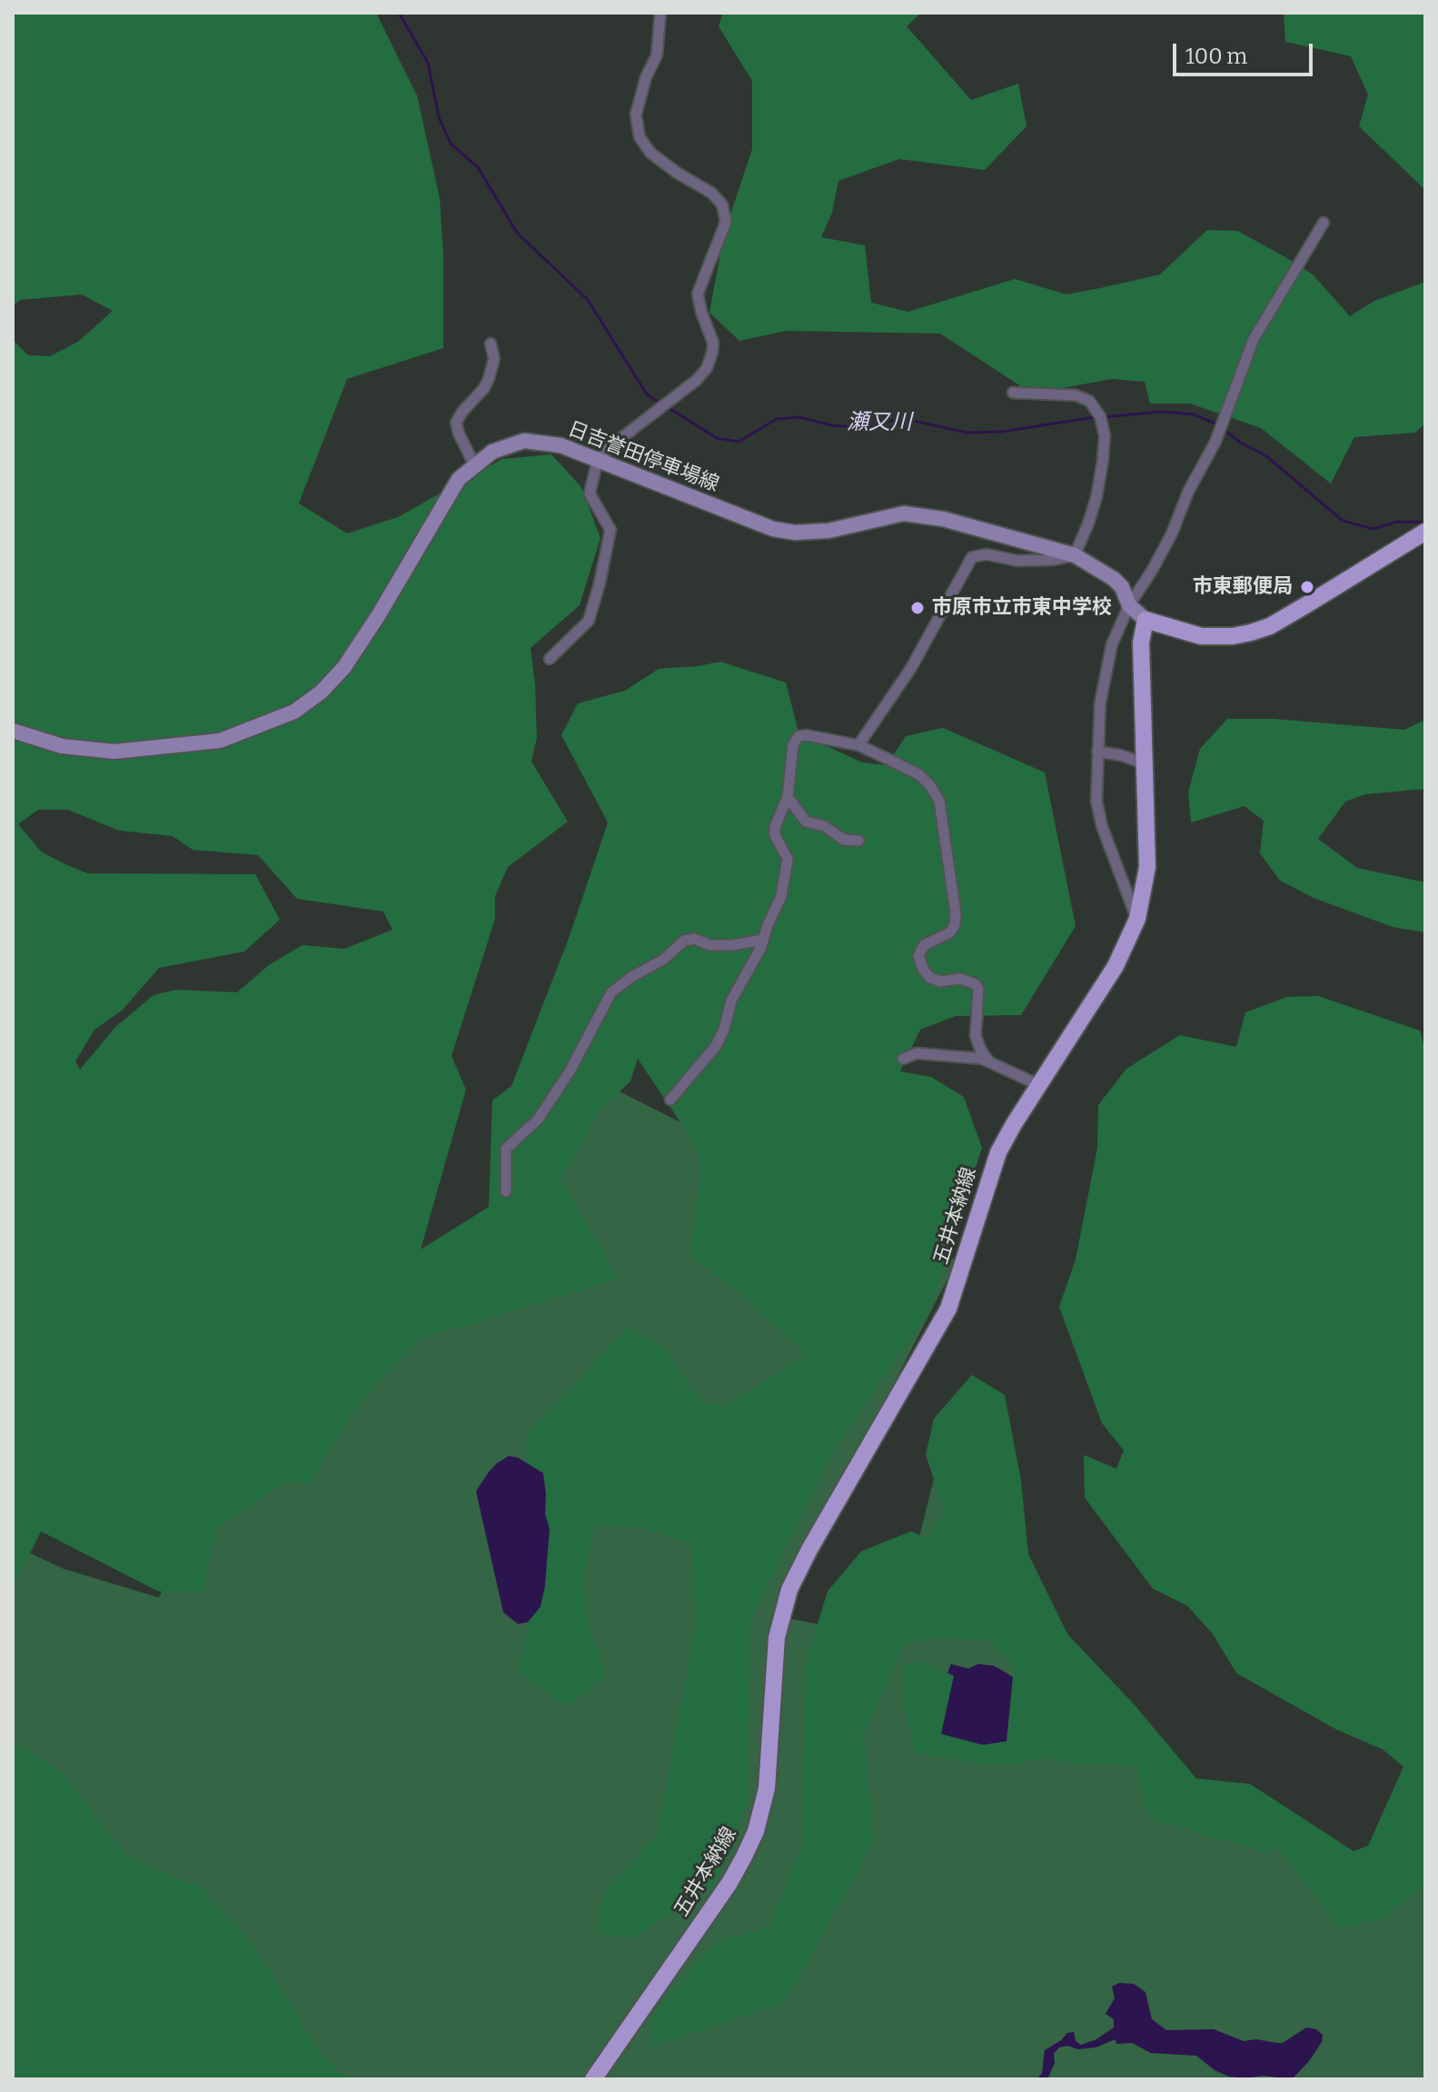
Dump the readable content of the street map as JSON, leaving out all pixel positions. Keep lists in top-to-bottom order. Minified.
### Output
{"streets":{"main road":["日吉誉田停車場線","五井本納線"]},"crossings":[["日吉誉田停車場線","五井本納線"]],"water":["瀬又川"],"places":["市東郵便局","市原市立市東中学校"],"scale_bar":"100 m"}
